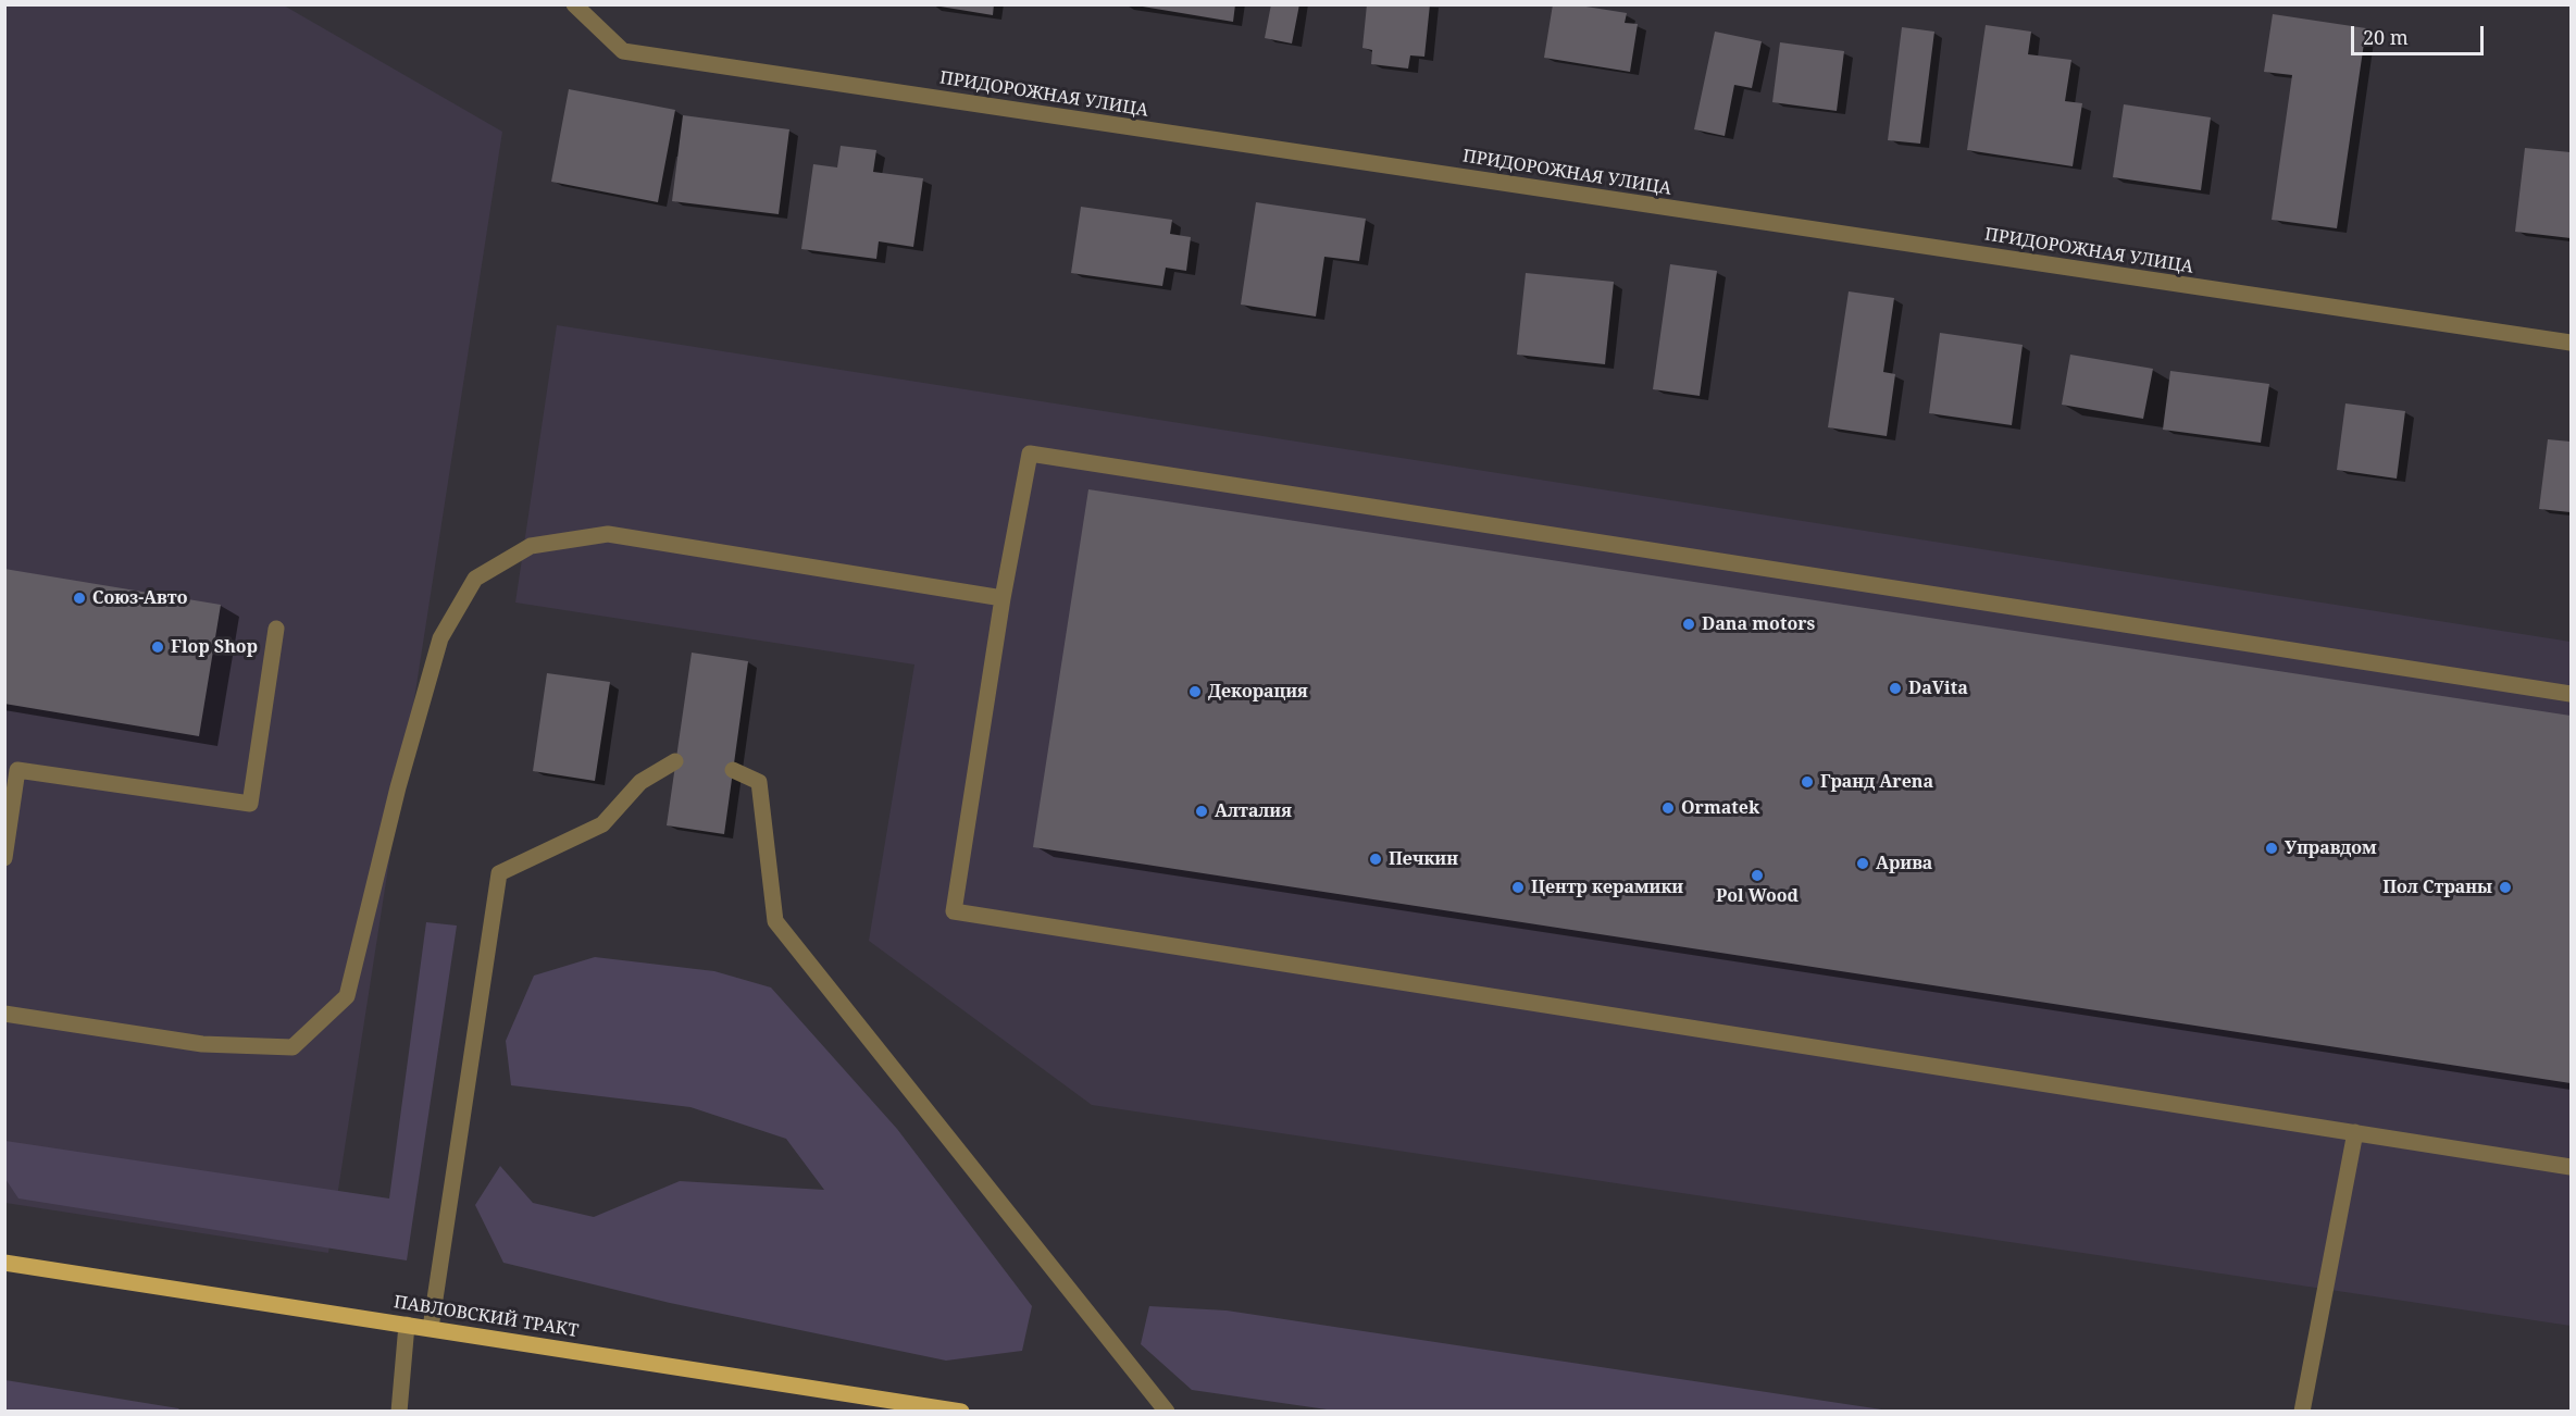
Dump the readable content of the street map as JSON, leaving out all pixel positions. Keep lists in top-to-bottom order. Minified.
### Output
{"streets":{"main road":["ПАВЛОВСКИЙ ТРАКТ"],"street":["ПРИДОРОЖНАЯ УЛИЦА"]},"places":["Союз-Авто","Dana motors","Flop Shop","DaVita","Декорация","Гранд Arena","Ormatek","Алталия","Управдом","Печкин","Арива","Pol Wood","Центр керамики","Пол Страны"],"scale_bar":"20 m"}
